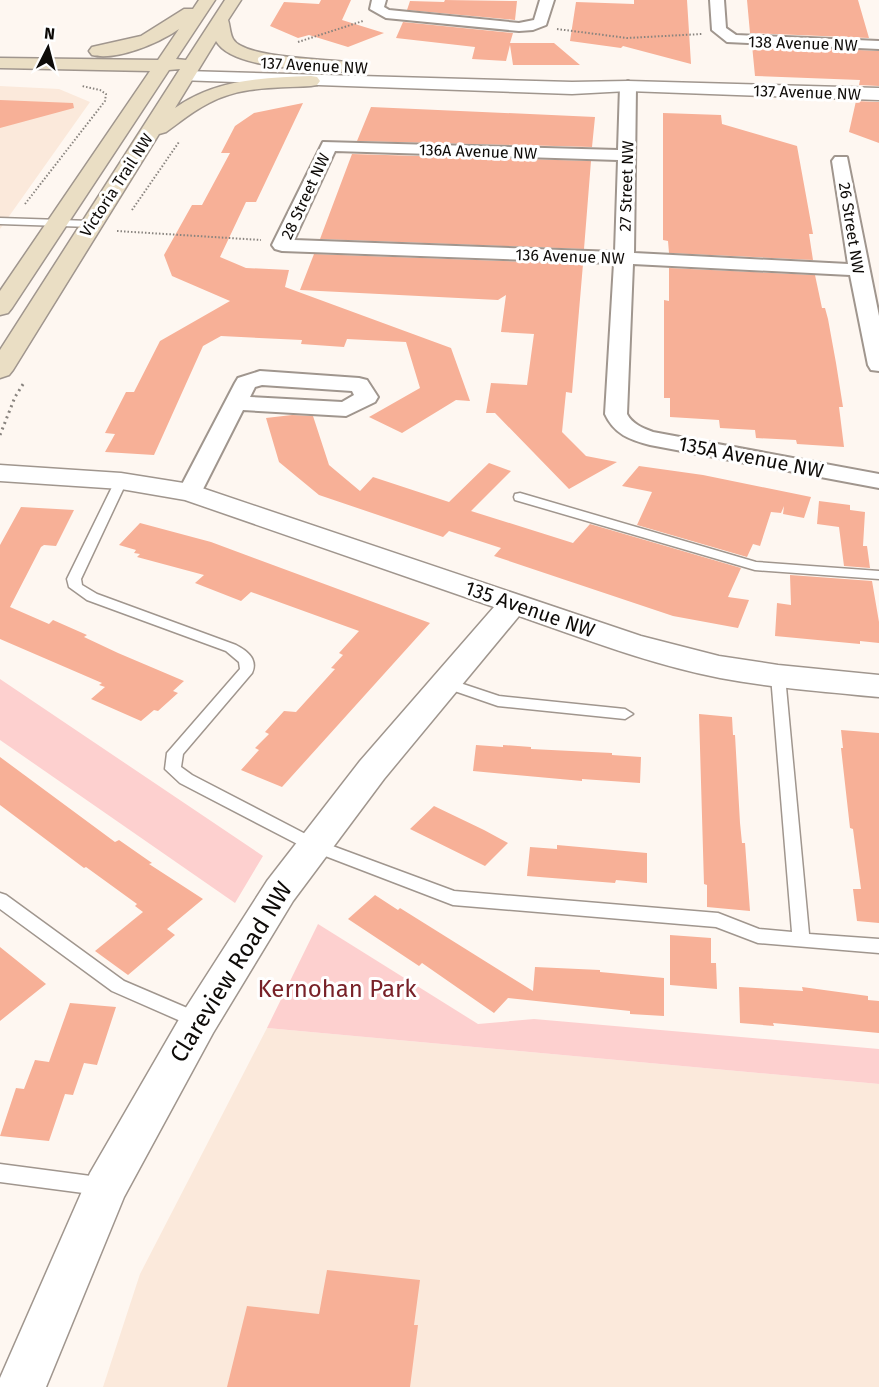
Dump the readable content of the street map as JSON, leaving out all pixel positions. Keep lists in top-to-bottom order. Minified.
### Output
{"streets":{"main road":["137 Avenue NW","Victoria Trail NW"],"street":["138 Avenue NW","136A Avenue NW","27 Street NW","28 Street NW","26 Street NW","136 Avenue NW","135A Avenue NW","135 Avenue NW","Clareview Road NW"]},"crossings":[["137 Avenue NW","Victoria Trail NW"],["137 Avenue NW","27 Street NW"],["136A Avenue NW","27 Street NW"],["136A Avenue NW","28 Street NW"],["27 Street NW","136 Avenue NW"],["27 Street NW","135A Avenue NW"],["28 Street NW","136 Avenue NW"],["26 Street NW","136 Avenue NW"],["135 Avenue NW","Clareview Road NW"]],"parks":["Kernohan Park"],"north":"top"}
